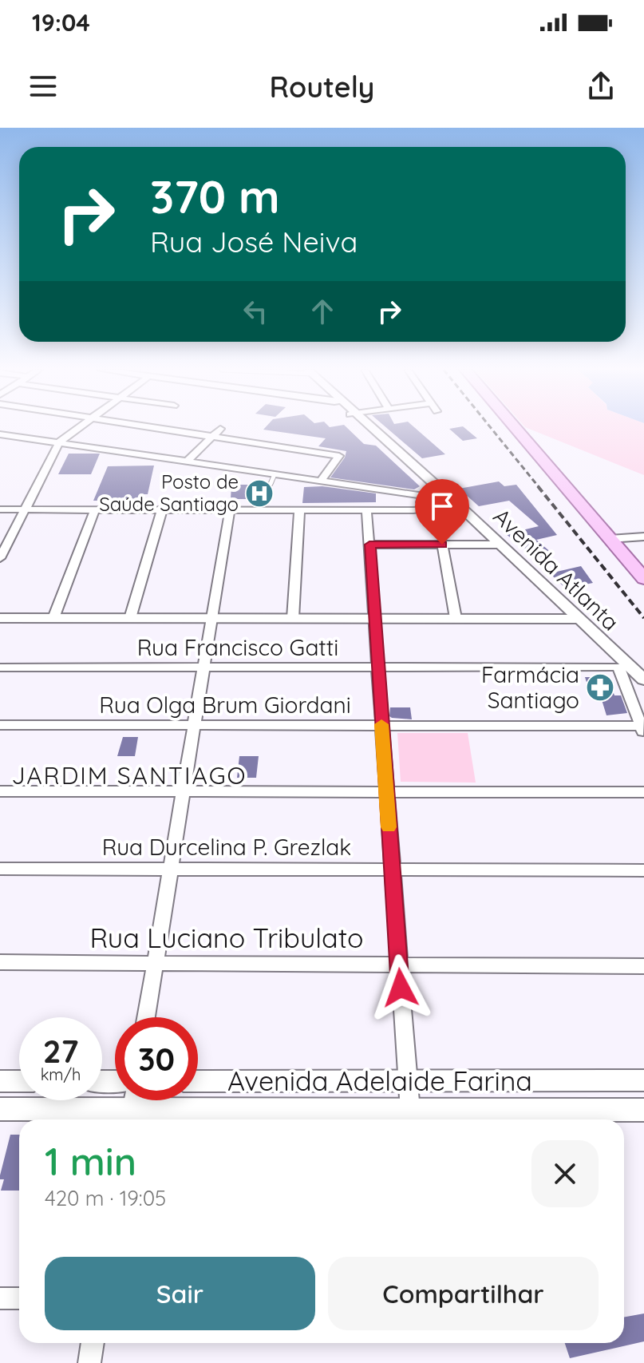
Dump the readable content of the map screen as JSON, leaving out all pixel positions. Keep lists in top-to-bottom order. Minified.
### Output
{"streets":{"street":["Avenida Atlanta","Rua Francisco Gatti","Rua Olga Brum Giordani","Rua Durcelina P. Grezlak","Rua Luciano Tribulato","Avenida Adelaide Farina"]},"crossings":[["Avenida Atlanta","Rua Francisco Gatti"]],"districts":["JARDIM SANTIAGO"],"places":{"hospital":["Posto de Saúde Santiago"],"pharmacy":["Farmácia Santiago"]},"page":{"status":"19:04","header":"Routely","turn":["370 m","Rua José Neiva"],"speed":"27 km/h","limit":"30","heading":["1 min","420 m · 19:05"],"buttons":["Sair","Compartilhar"]}}
